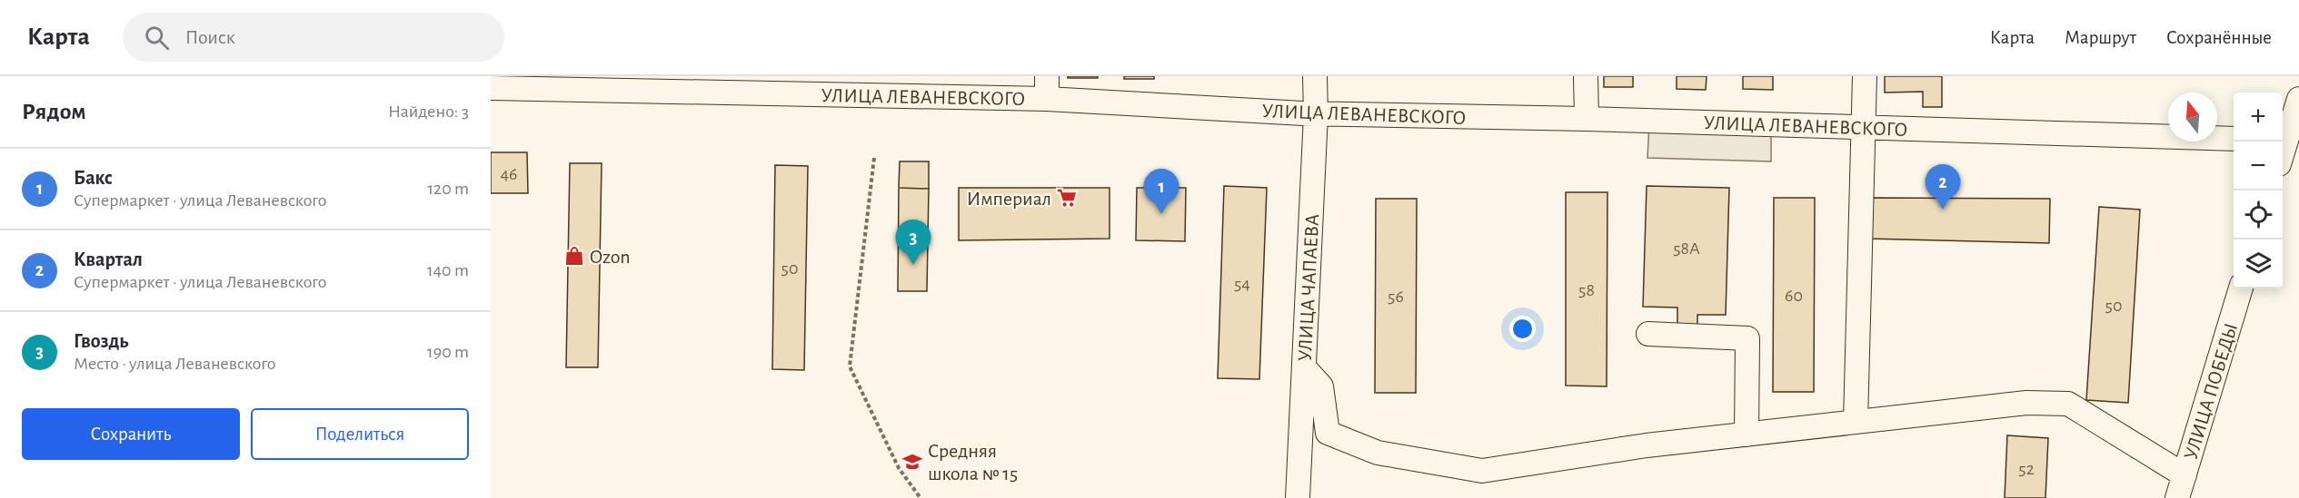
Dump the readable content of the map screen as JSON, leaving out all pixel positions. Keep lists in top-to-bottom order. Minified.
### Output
{"streets":{"street":["УЛИЦА ЛЕВАНЕВСКОГО","УЛИЦА ЧАПАЕВА","УЛИЦА ПОБЕДЫ"]},"crossings":[["УЛИЦА ЛЕВАНЕВСКОГО","УЛИЦА ЧАПАЕВА"]],"places":{"supermarket":["Империал"],"shop":["Ozon"],"school or university":["Средняя школа № 15"]},"house_numbers":["46","58А","50","54","58","60","56","50","52"],"north":"top","page":{"header":"Карта","search":"Поиск","nav":["Карта","Маршрут","Сохранённые"],"heading":["Рядом","Найдено: 3"],"map_buttons":["+","−"],"list":[{"mark":"1","name":"Бакс","note":"Супермаркет · улица Леваневского","value":"120 m"},{"mark":"2","name":"Квартал","note":"Супермаркет · улица Леваневского","value":"140 m"},{"mark":"3","name":"Гвоздь","note":"Место · улица Леваневского","value":"190 m"}],"pins":["2","1","3"],"buttons":["Сохранить","Поделиться"]}}
